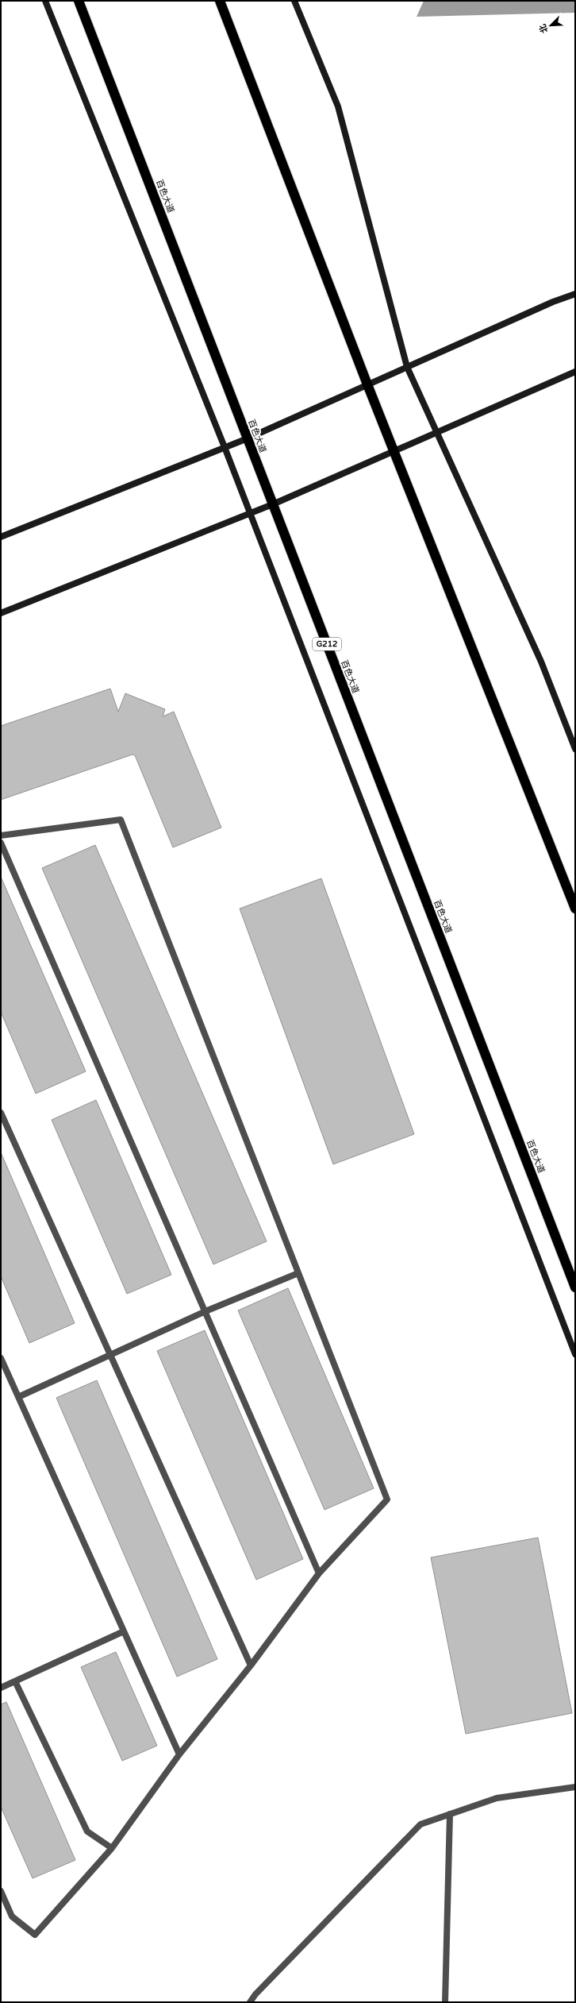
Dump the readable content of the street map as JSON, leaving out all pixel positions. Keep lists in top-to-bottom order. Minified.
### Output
{"streets":{"highway":["百色大道","G212"]},"north":"bottom left"}
